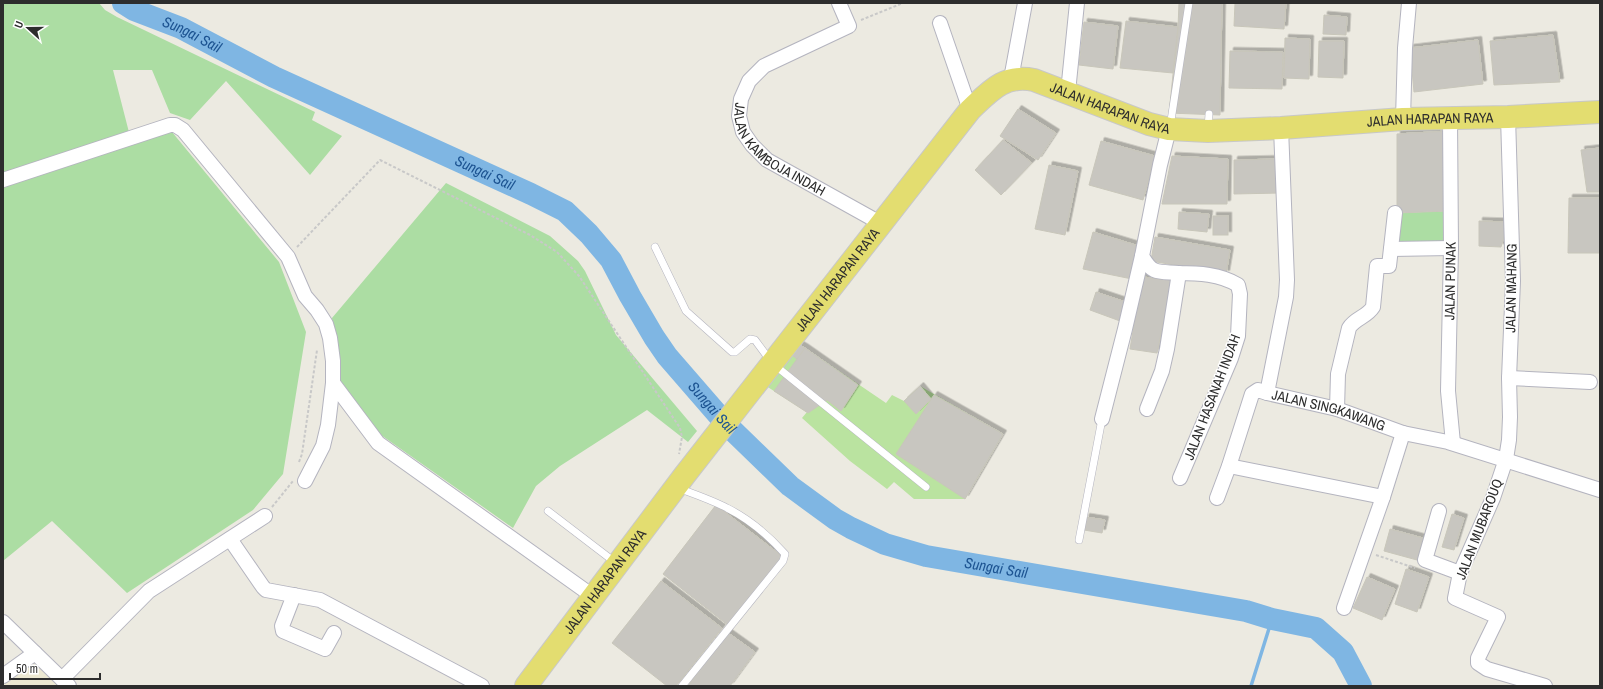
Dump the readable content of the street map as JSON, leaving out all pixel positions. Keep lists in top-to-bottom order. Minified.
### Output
{"streets":{"main road":["JALAN HARAPAN RAYA"],"street":["JALAN KAMBOJA INDAH","JALAN PUNAK","JALAN MAHANG","JALAN HASANAH INDAH","JALAN SINGKAWANG","JALAN MUBAROUQ"]},"crossings":[["JALAN HARAPAN RAYA","JALAN KAMBOJA INDAH"],["JALAN HARAPAN RAYA","JALAN PUNAK"],["JALAN HARAPAN RAYA","JALAN MAHANG"],["JALAN HARAPAN RAYA","JALAN SINGKAWANG"],["JALAN PUNAK","JALAN SINGKAWANG"],["JALAN MAHANG","JALAN SINGKAWANG"],["JALAN MAHANG","JALAN MUBAROUQ"],["JALAN SINGKAWANG","JALAN MUBAROUQ"]],"water":["Sungai Sail"],"scale_bar":"50 m","north":"left"}
